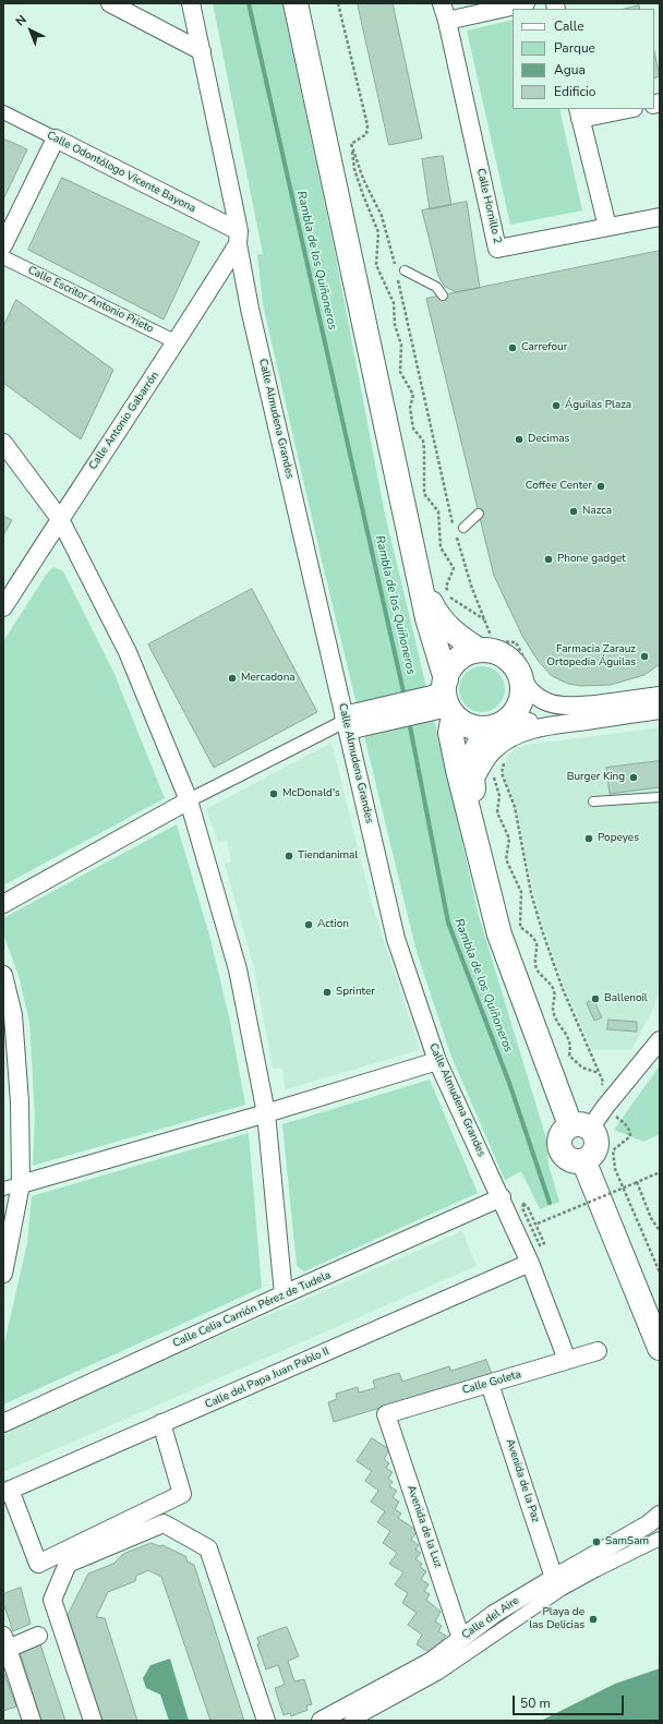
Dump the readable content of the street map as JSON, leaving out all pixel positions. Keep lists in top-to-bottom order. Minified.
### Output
{"streets":{"street":["Calle Odontólogo Vicente Bayona","Calle Hornillo 2","Calle Escritor Antonio Prieto","Calle Almudena Grandes","Calle Antonio Gabarrón","Calle Celia Carrión Pérez de Tudela","Calle del Papa Juan Pablo II","Calle Goleta","Avenida de la Paz","Avenida de la Luz","Calle del Aire"]},"crossings":[["Calle Odontólogo Vicente Bayona","Calle Almudena Grandes"],["Calle Odontólogo Vicente Bayona","Calle Antonio Gabarrón"],["Calle Escritor Antonio Prieto","Calle Antonio Gabarrón"],["Calle Almudena Grandes","Calle Antonio Gabarrón"],["Calle Almudena Grandes","Calle Celia Carrión Pérez de Tudela"],["Calle Almudena Grandes","Calle del Papa Juan Pablo II"],["Calle Almudena Grandes","Calle Goleta"],["Calle Goleta","Avenida de la Paz"],["Calle Goleta","Avenida de la Luz"],["Avenida de la Paz","Calle del Aire"],["Avenida de la Luz","Calle del Aire"]],"water":["Rambla de los Quiñoneros"],"places":["Carrefour","Águilas Plaza","Decimas","Coffee Center","Nazca","Phone gadget","Farmacia Zarauz Ortopedia Águilas","Mercadona","Burger King","McDonald's","Popeyes","Tiendanimal","Action","Sprinter","Ballenoil","SamSam","Playa de las Delicias"],"legend":["Calle","Parque","Agua","Edificio"],"scale_bar":"50 m","north":"top left"}
